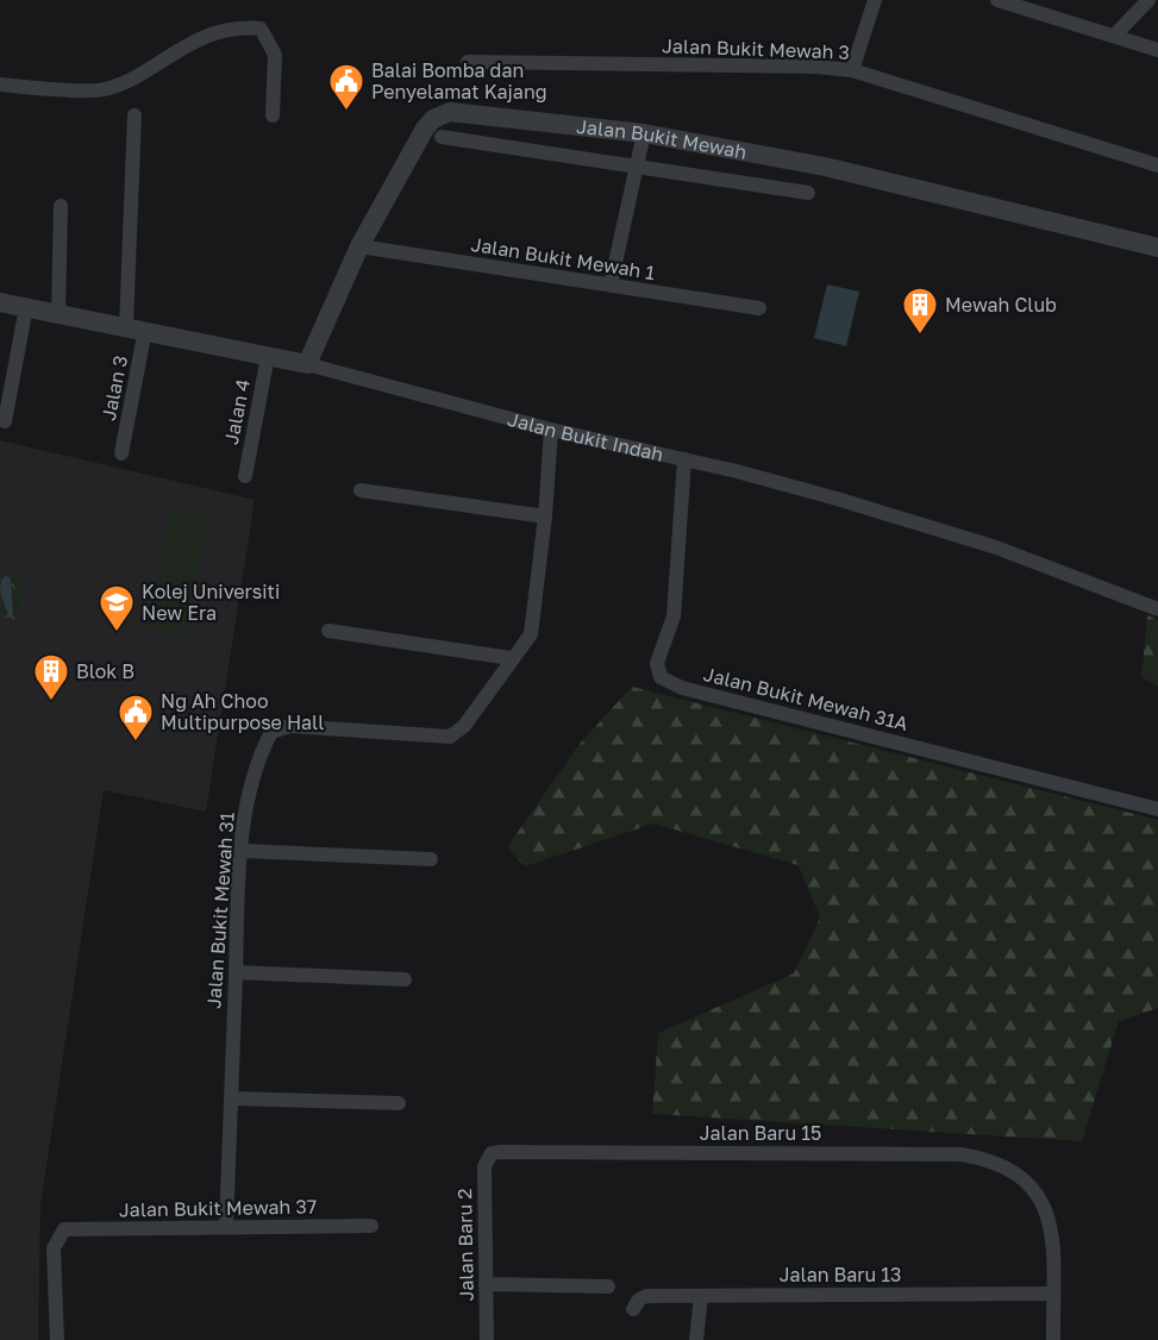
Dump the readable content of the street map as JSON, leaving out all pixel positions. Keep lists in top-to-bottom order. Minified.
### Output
{"streets":{"street":["Jalan Bukit Mewah 3","Jalan Bukit Mewah","Jalan Bukit Mewah 1","Jalan 3","Jalan 4","Jalan Bukit Indah","Jalan Bukit Mewah 31A","Jalan Bukit Mewah 31","Jalan Baru 15","Jalan Bukit Mewah 37","Jalan Baru 2","Jalan Baru 13"]},"crossings":[["Jalan Bukit Mewah","Jalan Bukit Mewah 1"],["Jalan Bukit Mewah","Jalan Bukit Indah"],["Jalan 3","Jalan Bukit Indah"],["Jalan 4","Jalan Bukit Indah"],["Jalan Bukit Indah","Jalan Bukit Mewah 31A"],["Jalan Bukit Indah","Jalan Bukit Mewah 31"],["Jalan Bukit Mewah 31","Jalan Bukit Mewah 37"],["Jalan Baru 15","Jalan Baru 2"],["Jalan Baru 15","Jalan Baru 13"]],"places":{"public building":["Balai Bomba dan Penyelamat Kajang","Ng Ah Choo Multipurpose Hall"],"building":["Mewah Club","Blok B"],"school or university":["Kolej Universiti New Era"]}}
